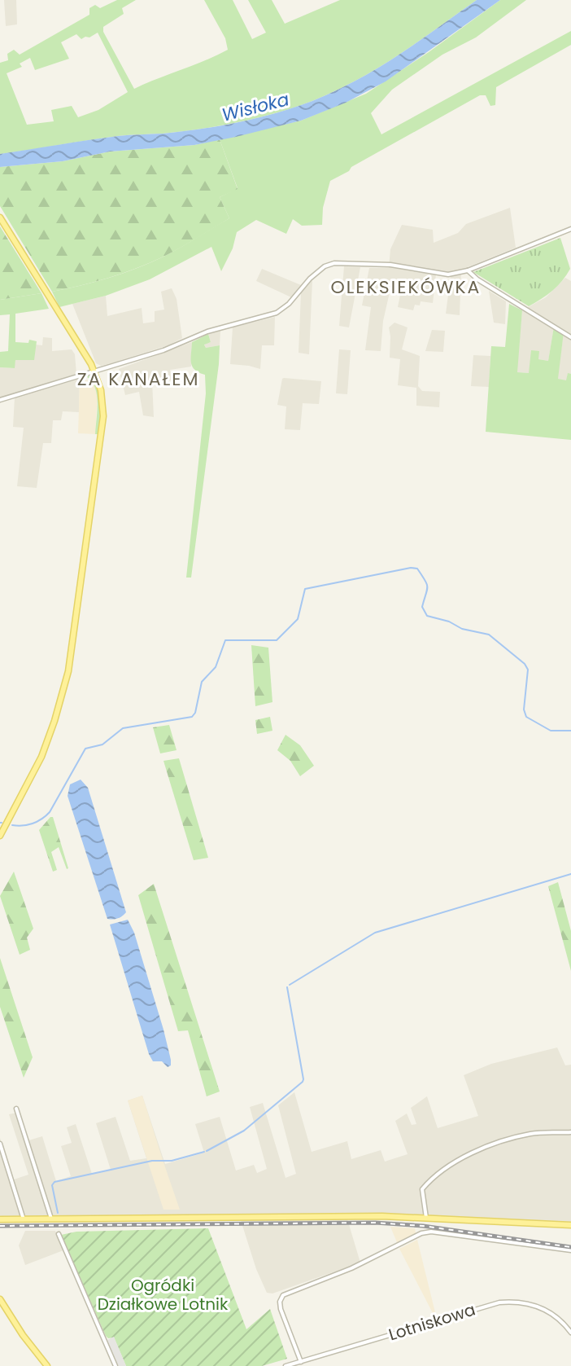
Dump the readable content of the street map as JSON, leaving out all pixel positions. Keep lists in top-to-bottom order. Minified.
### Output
{"streets":{"street":["Lotniskowa"]},"districts":["OLEKSIEKÓWKA","ZA KANAŁEM"],"water":["Wisłoka"],"parks":["Ogródki Działkowe Lotnik"]}
